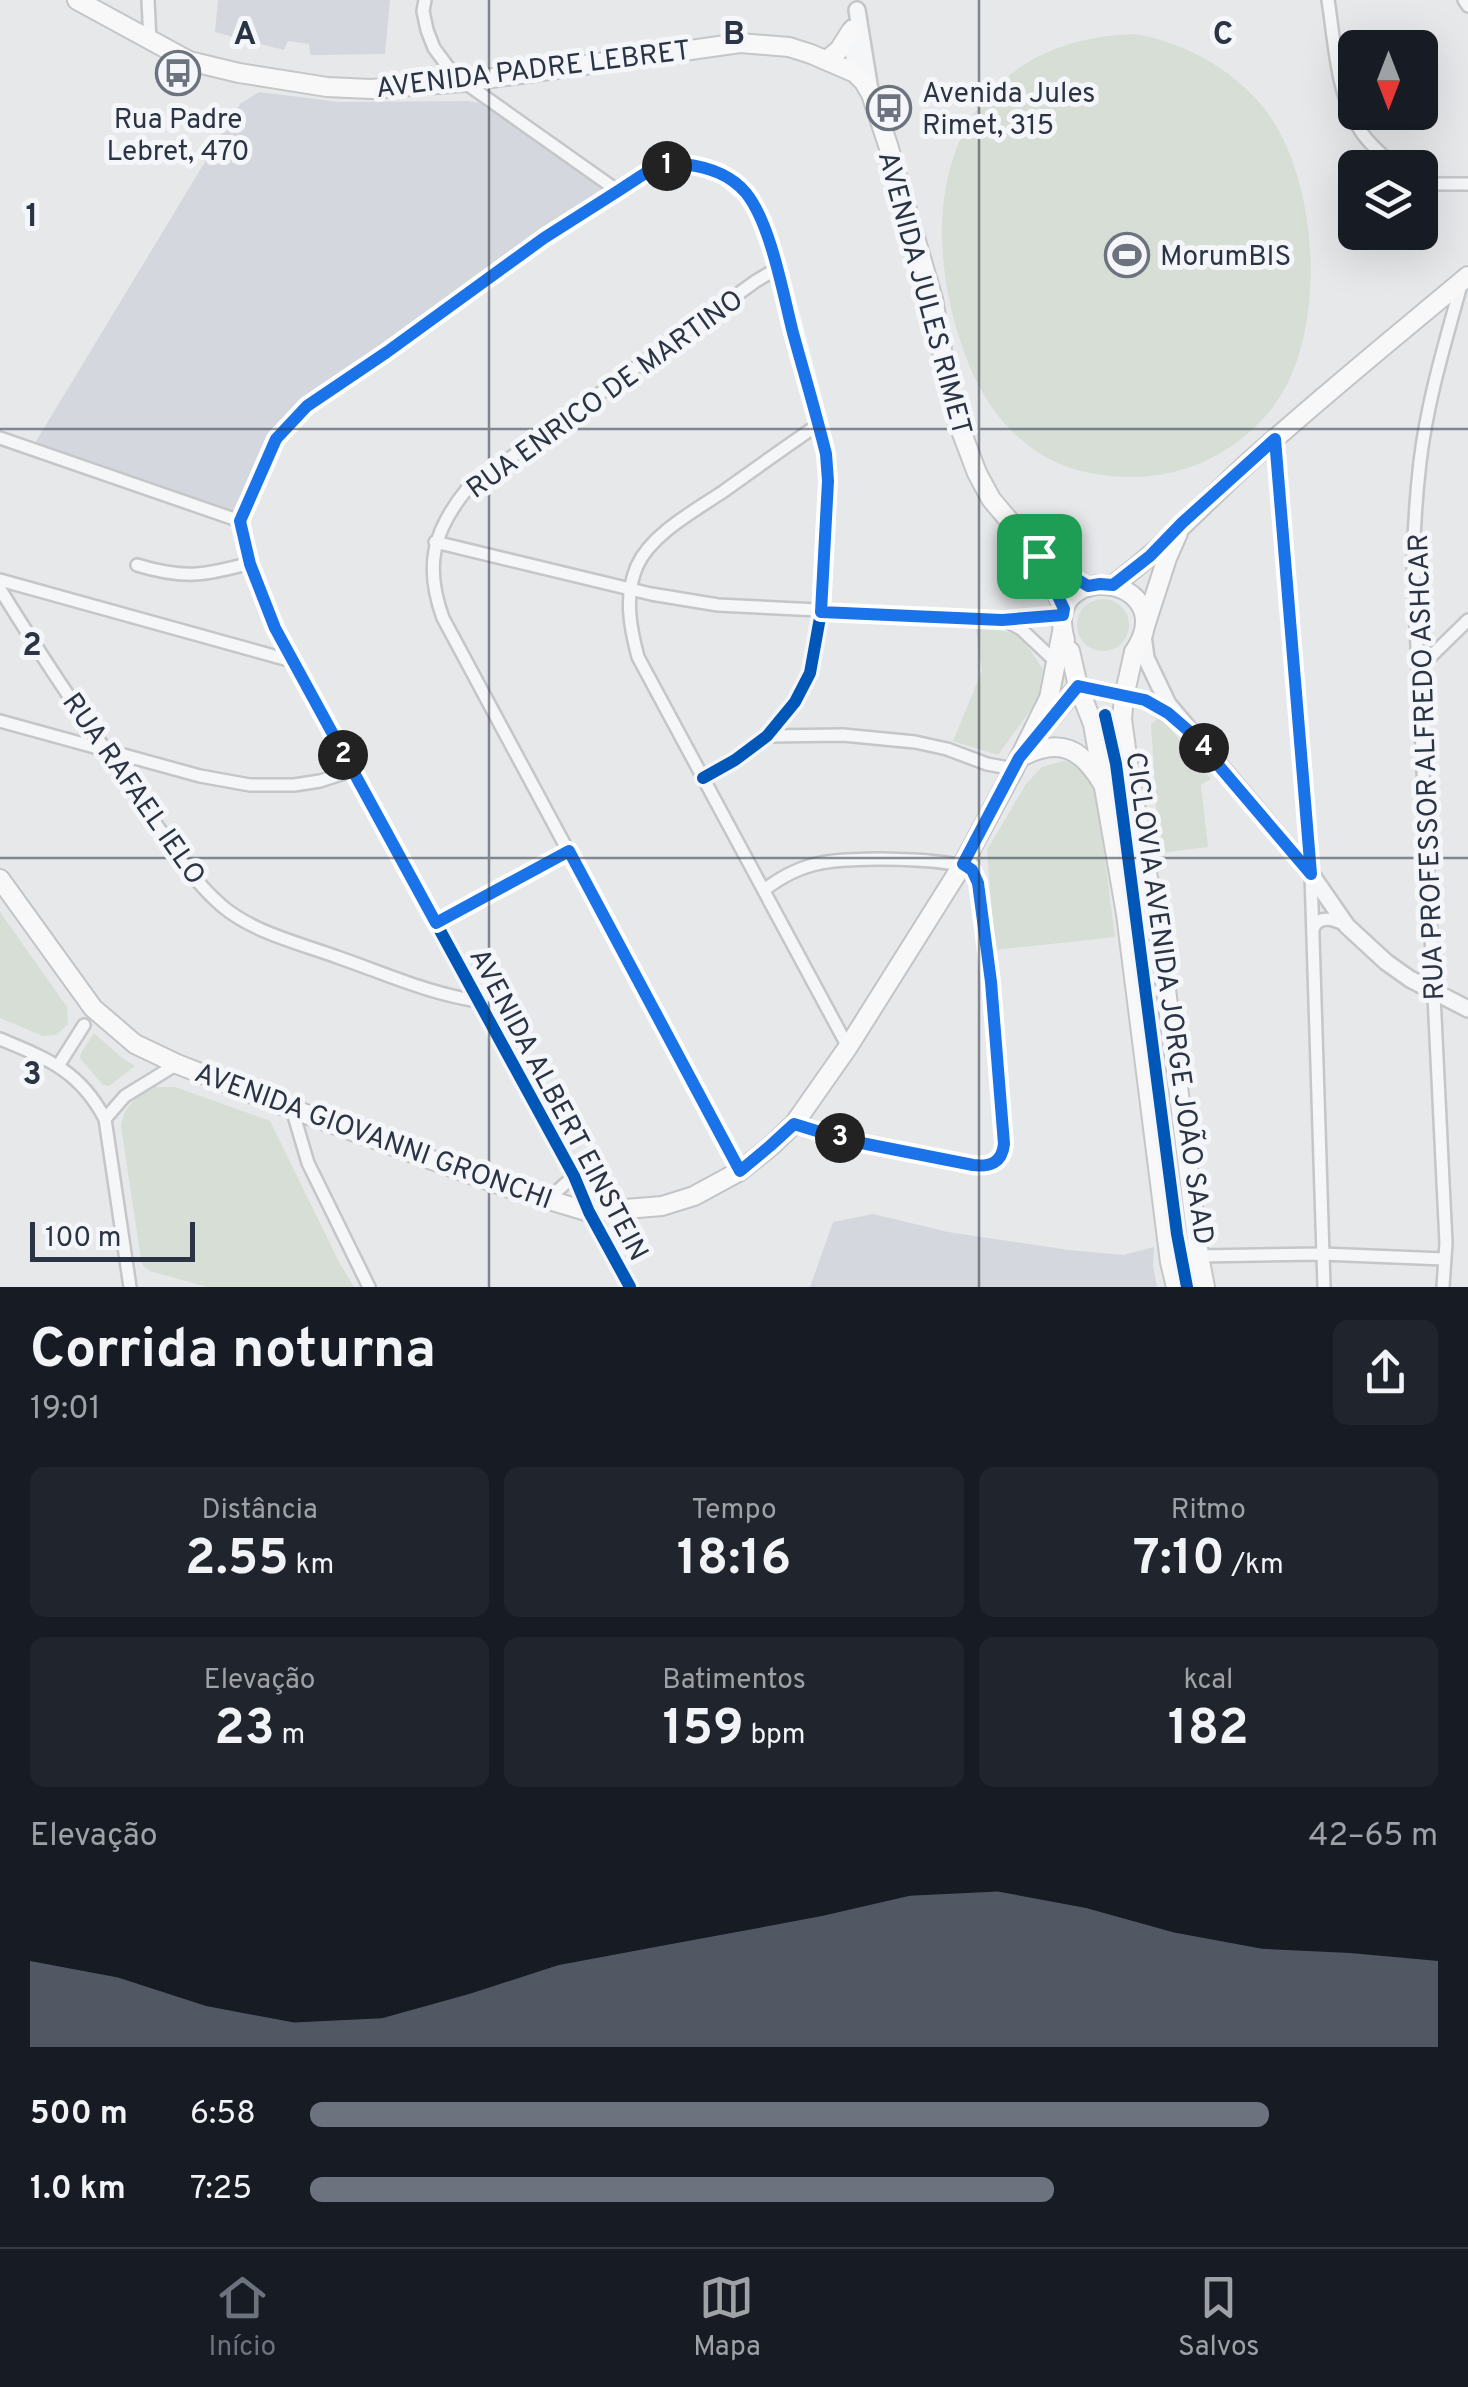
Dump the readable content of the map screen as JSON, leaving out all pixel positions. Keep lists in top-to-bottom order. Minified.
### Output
{"streets":{"main road":["AVENIDA PADRE LEBRET","AVENIDA JULES RIMET","AVENIDA GIOVANNI GRONCHI"],"street":["RUA ENRICO DE MARTINO","RUA PROFESSOR ALFREDO ASHCAR","RUA RAFAEL IELO","AVENIDA ALBERT EINSTEIN"],"cycle path":["CICLOVIA AVENIDA JORGE JOÃO SAAD"]},"crossings":[["AVENIDA PADRE LEBRET","AVENIDA JULES RIMET"],["AVENIDA JULES RIMET","AVENIDA GIOVANNI GRONCHI"],["RUA ENRICO DE MARTINO","AVENIDA GIOVANNI GRONCHI"],["RUA RAFAEL IELO","AVENIDA ALBERT EINSTEIN"],["AVENIDA ALBERT EINSTEIN","AVENIDA GIOVANNI GRONCHI"]],"places":{"bus stop":["Rua Padre Lebret, 470","Avenida Jules Rimet, 315"],"sports":["MorumBIS"]},"scale_bar":"100 m","north":"bottom","page":{"pins":["1","4","2","3"],"scale":"100 m","heading":["Corrida noturna","19:01"],"stats":[["Distância","2.55 km"],["Tempo","18:16"],["Ritmo","7:10 /km"],["Elevação","23 m"],["Batimentos","159 bpm"],["kcal","182"]],"chart":["Elevação","42–65 m"],"list":[{"name":"500 m","note":"6:58"},{"name":"1.0 km","note":"7:25"}],"tabs":["Início","Mapa","Salvos"]},"grid":{"columns":["A","B","C"],"rows":["1","2","3"]}}
